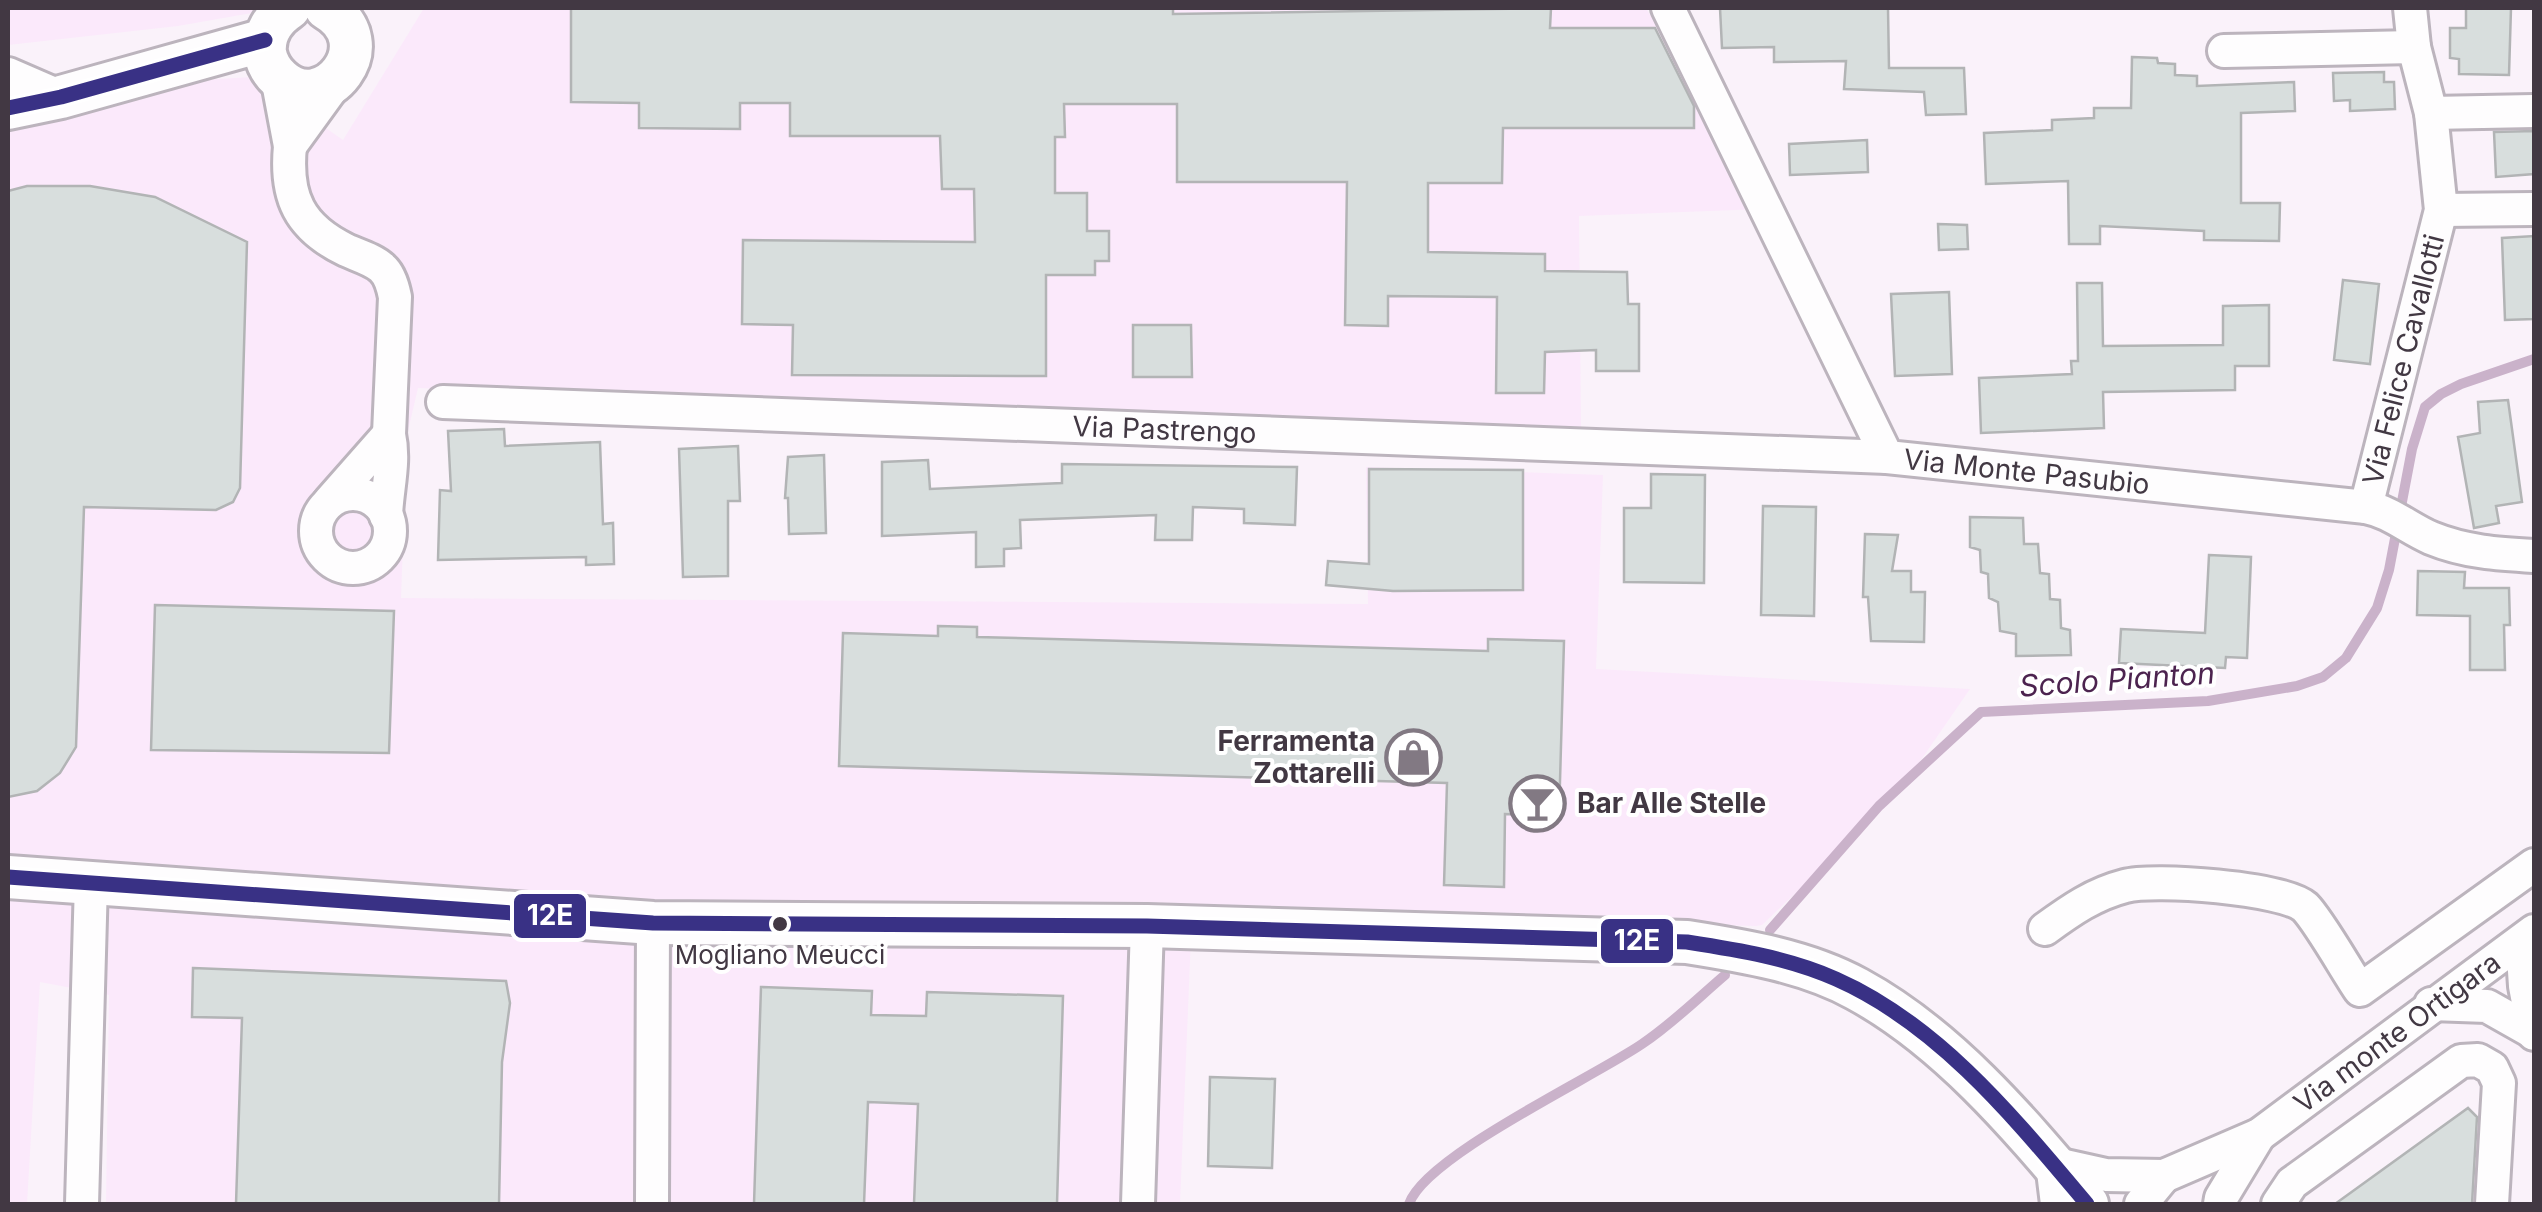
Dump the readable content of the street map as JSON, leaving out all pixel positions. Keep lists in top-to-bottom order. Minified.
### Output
{"streets":{"street":["Via Felice Cavallotti","Via Pastrengo","Via Monte Pasubio","Via monte Ortigara"]},"crossings":[["Via Felice Cavallotti","Via Monte Pasubio"],["Via Pastrengo","Via Monte Pasubio"]],"water":["Scolo Pianton"],"places":{"shop":["Ferramenta Zottarelli"],"bar":["Bar Alle Stelle"],"other":["Mogliano Meucci"]},"lines":["transit line 12E"]}
